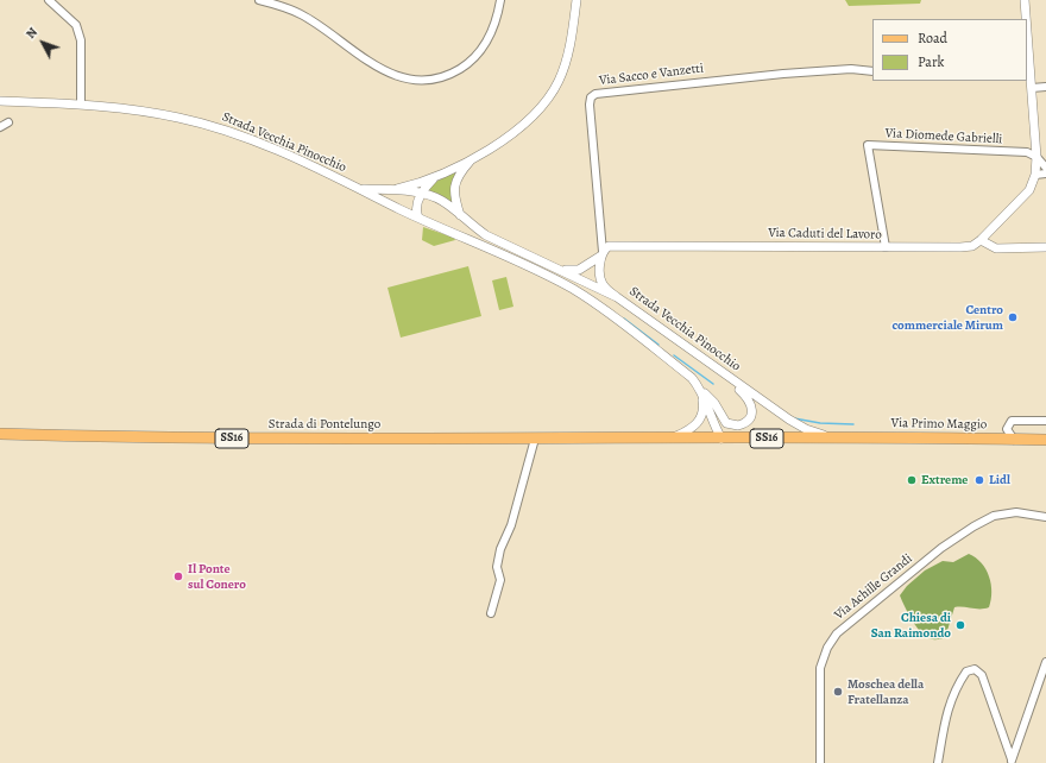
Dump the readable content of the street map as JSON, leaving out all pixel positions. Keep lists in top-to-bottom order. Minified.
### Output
{"streets":{"main road":["Strada di Pontelungo","Via Primo Maggio","SS16"],"street":["Via Sacco e Vanzetti","Via Diomede Gabrielli","Strada Vecchia Pinocchio","Via Caduti del Lavoro","Via Achille Grandi"]},"crossings":[["Via Sacco e Vanzetti","Strada Vecchia Pinocchio"],["Via Sacco e Vanzetti","Via Caduti del Lavoro"],["Via Diomede Gabrielli","Via Caduti del Lavoro"],["Strada Vecchia Pinocchio","Strada di Pontelungo"],["Strada Vecchia Pinocchio","Via Primo Maggio"],["Strada di Pontelungo","Via Primo Maggio"]],"places":["Centro commerciale Mirum","Extreme","Lidl","Il Ponte sul Conero","Chiesa di San Raimondo","Moschea della Fratellanza"],"legend":["Road","Park"],"north":"top left"}
